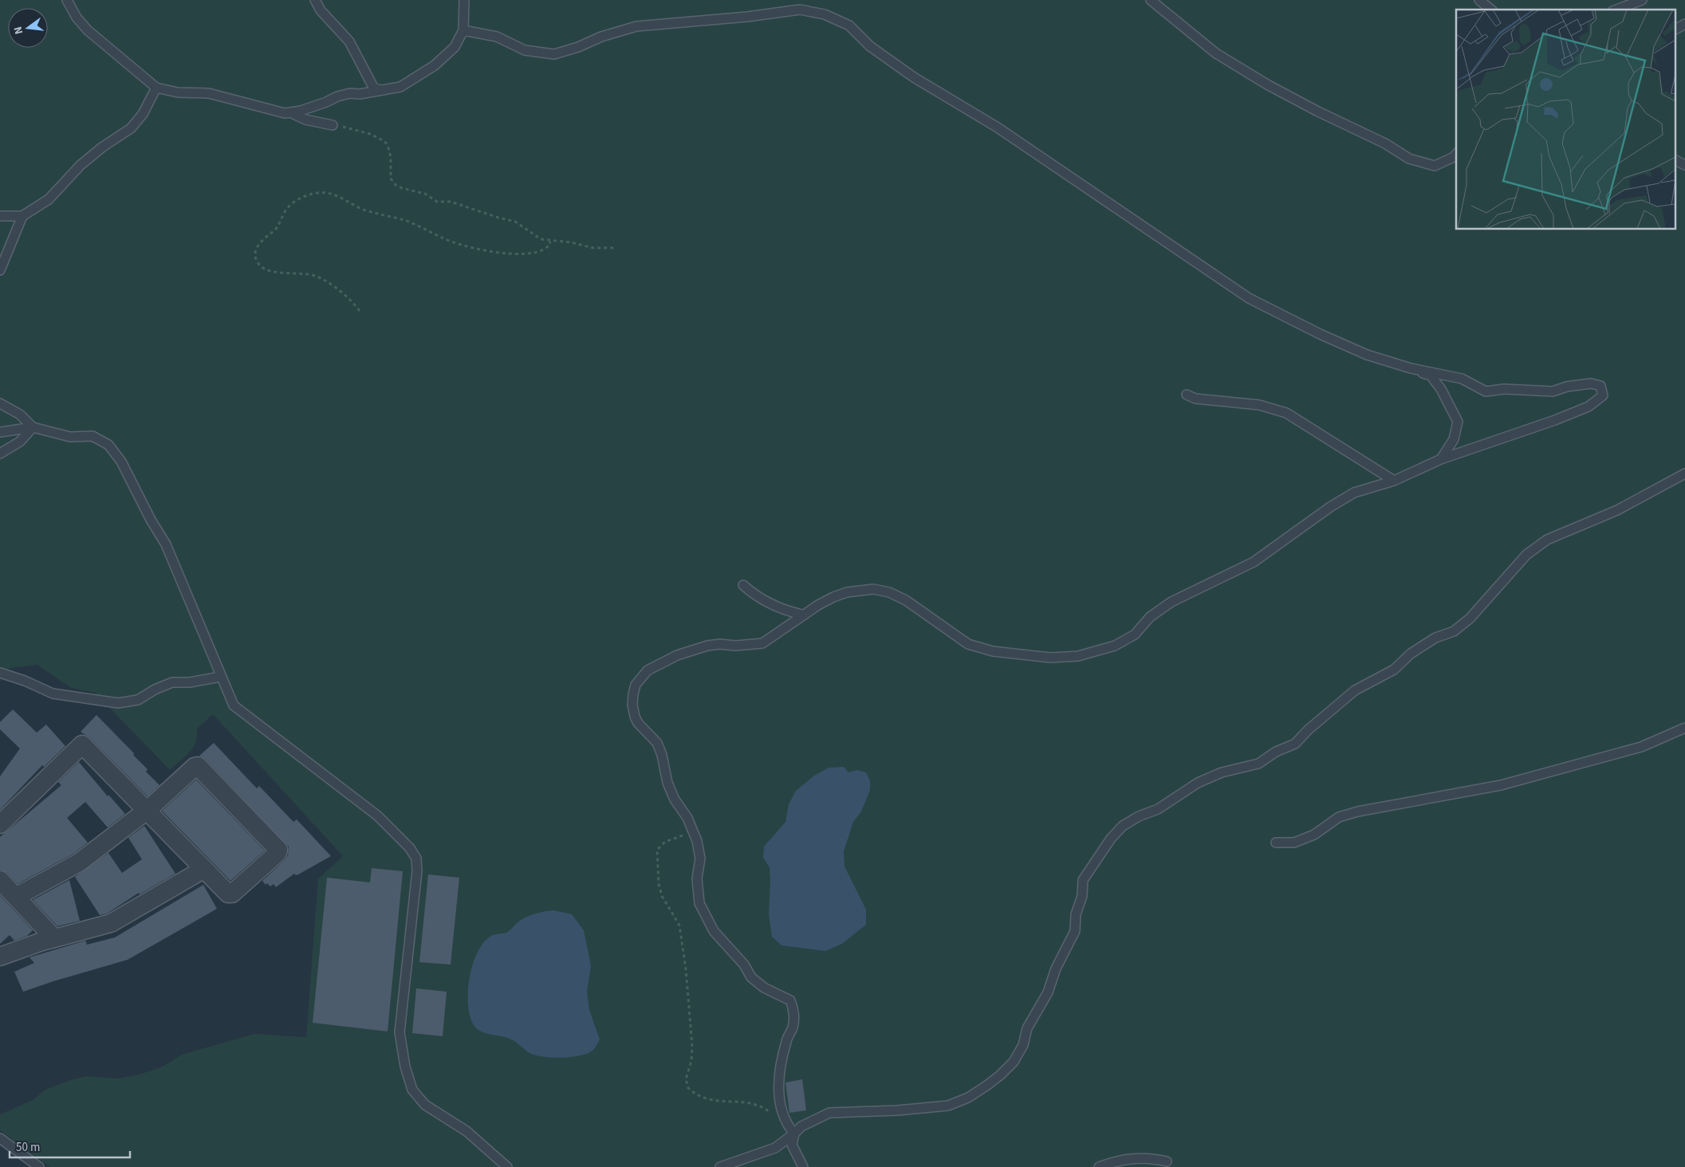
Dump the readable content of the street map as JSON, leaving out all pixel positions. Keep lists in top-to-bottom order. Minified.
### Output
{"scale_bar":"50 m","north":"left"}
